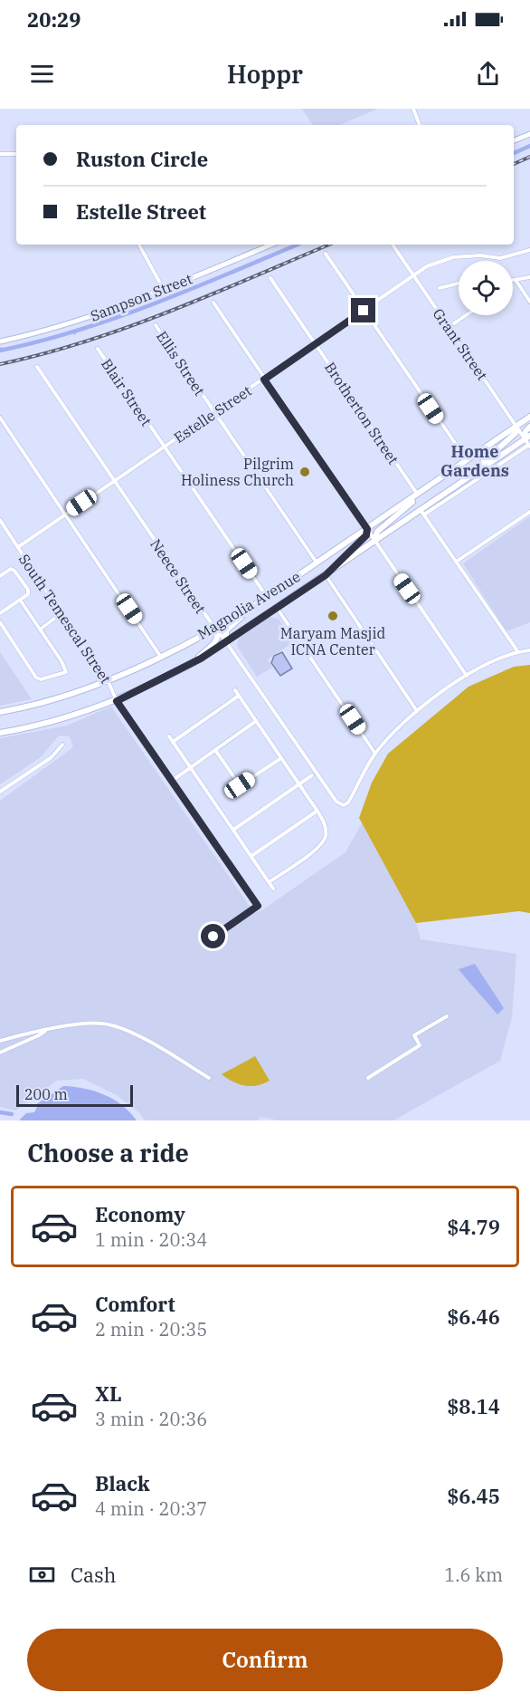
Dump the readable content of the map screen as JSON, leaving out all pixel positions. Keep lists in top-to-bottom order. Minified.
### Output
{"streets":{"main road":["Magnolia Avenue"],"street":["Sampson Street","Grant Street","Ellis Street","Blair Street","Brotherton Street","Estelle Street","Neece Street","South Temescal Street"]},"crossings":[["Grant Street","Estelle Street"],["Grant Street","Magnolia Avenue"],["Ellis Street","Estelle Street"],["Ellis Street","Magnolia Avenue"],["Blair Street","Estelle Street"],["Blair Street","Magnolia Avenue"],["Brotherton Street","Estelle Street"],["Brotherton Street","Magnolia Avenue"],["Estelle Street","Neece Street"],["Estelle Street","South Temescal Street"],["Neece Street","Magnolia Avenue"],["Magnolia Avenue","South Temescal Street"]],"districts":["Home Gardens"],"places":["Pilgrim Holiness Church","Maryam Masjid ICNA Center"],"scale_bar":"200 m","page":{"status":"20:29","header":"Hoppr","banner":["Ruston Circle","Estelle Street"],"scale":"200 m","heading":"Choose a ride","list":[{"name":"Economy","note":"1 min · 20:34","value":"$4.79"},{"name":"Comfort","note":"2 min · 20:35","value":"$6.46"},{"name":"XL","note":"3 min · 20:36","value":"$8.14"},{"name":"Black","note":"4 min · 20:37","value":"$6.45"}],"pay":["Cash","1.6 km"],"buttons":"Confirm"}}
